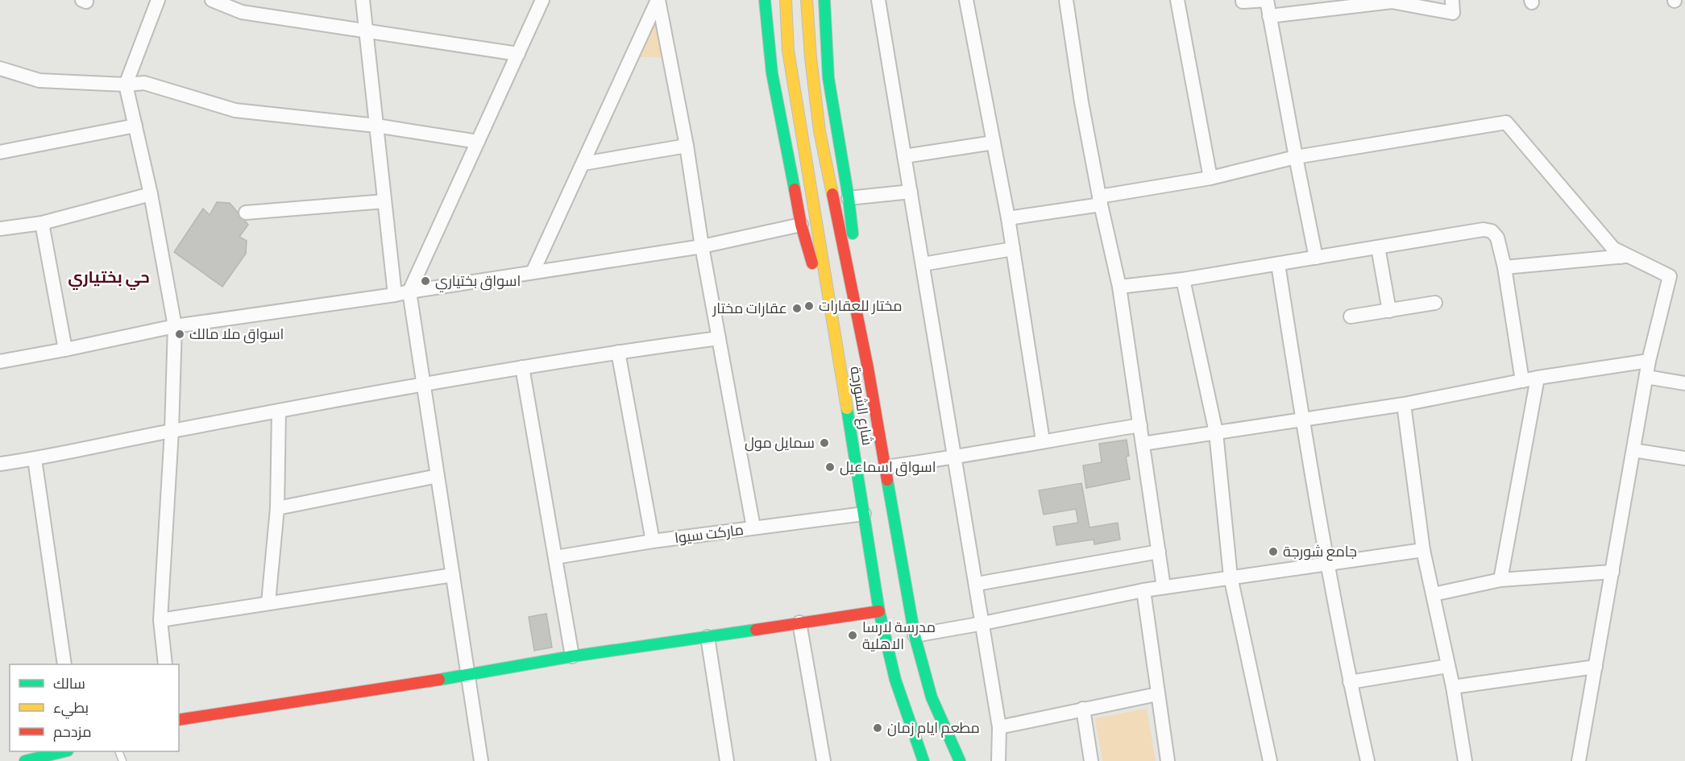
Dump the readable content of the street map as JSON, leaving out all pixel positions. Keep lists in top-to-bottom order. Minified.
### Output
{"streets":{"main road":["شارع الشورجة"],"street":["مارکت سیوا"]},"crossings":[["شارع الشورجة","مارکت سیوا"]],"districts":["حي بختياري"],"places":["اسواق بختياري","مختار للعقارات","عقارات مختار","اسواق ملا مالك","سمايل مول","اسواق اسماعيل","جامع شورجة","مدرسة لارسا الاهلية","مطعم ايام زمان"],"legend":["سالك","بطيء","مزدحم"]}
